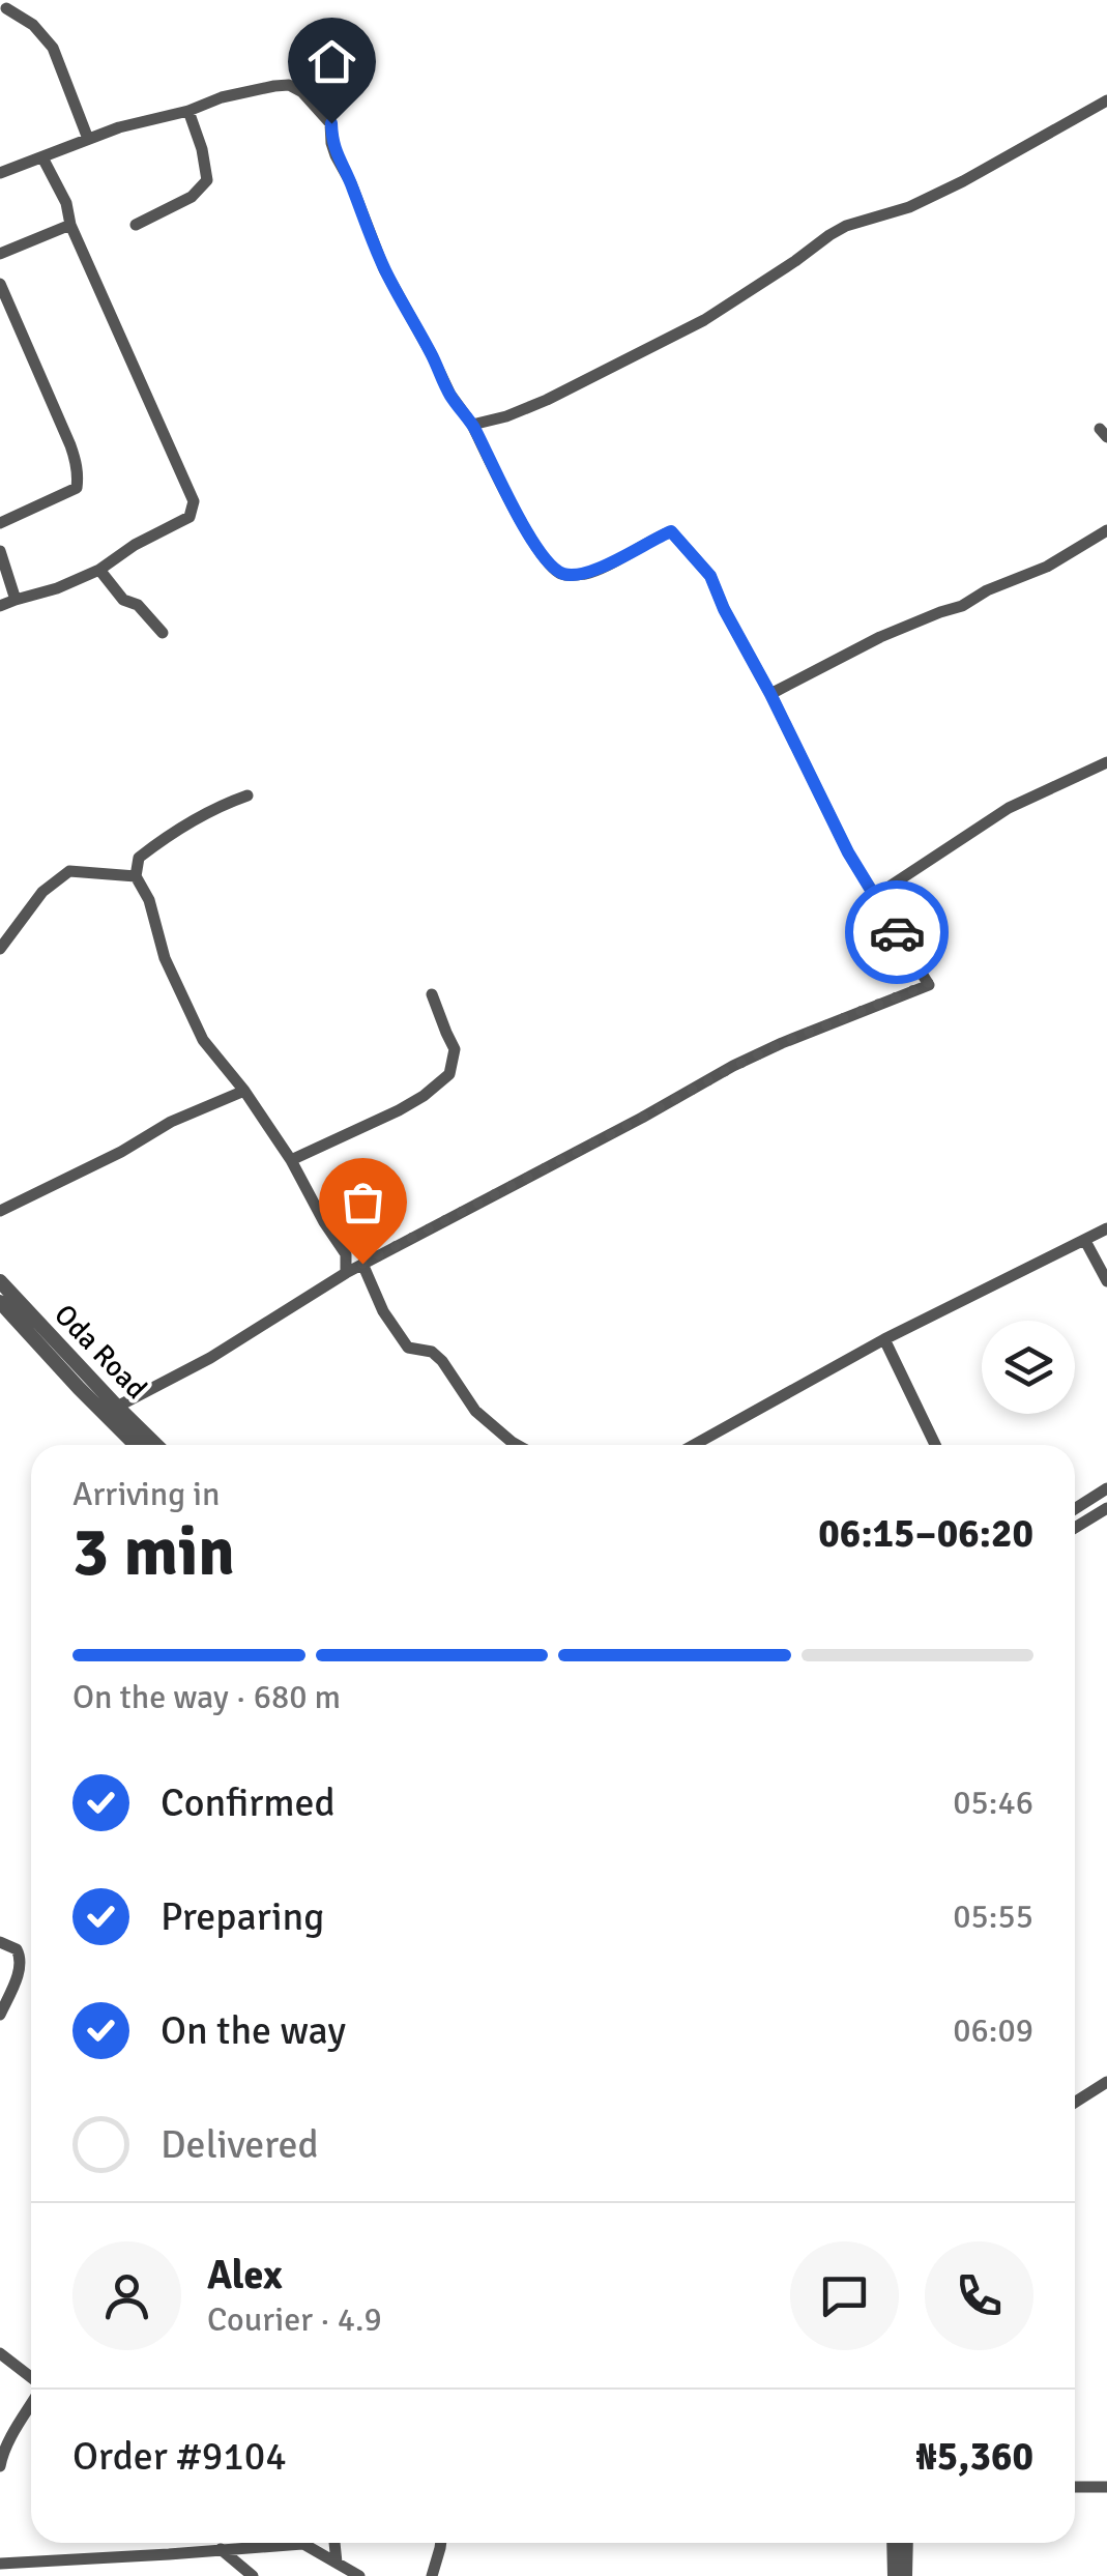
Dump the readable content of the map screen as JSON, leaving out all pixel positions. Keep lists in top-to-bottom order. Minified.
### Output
{"streets":{"street":["Oda Road"]},"page":{"heading":["3 min","Arriving in","06:15–06:20"],"panel":["Alex","Courier · 4.9","Order #9104","₦5,360"],"bar":"On the way · 680 m","list":[["Confirmed","05:46"],["Preparing","05:55"],["On the way","06:09"],"Delivered"]}}
